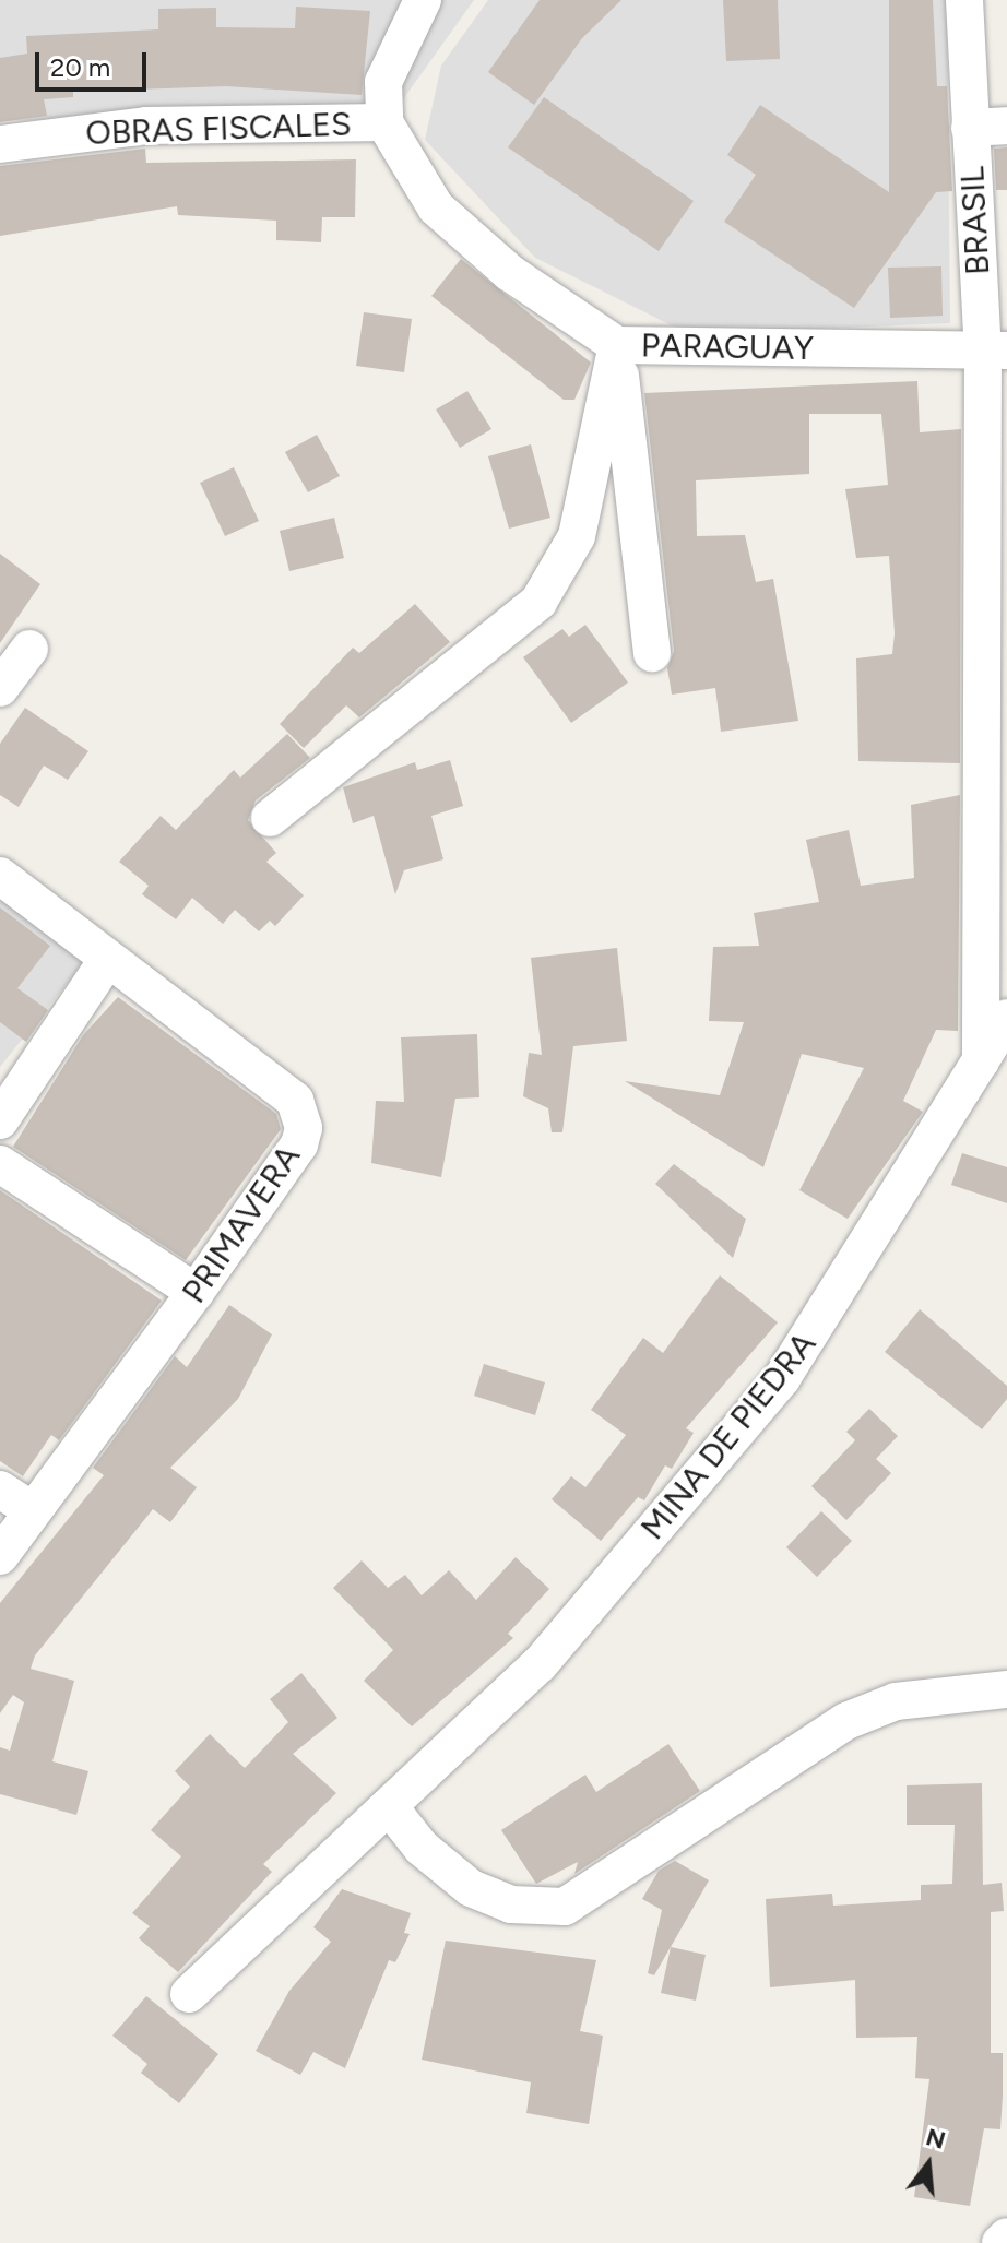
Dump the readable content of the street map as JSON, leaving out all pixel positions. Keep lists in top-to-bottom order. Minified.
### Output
{"streets":{"street":["OBRAS FISCALES","BRASIL","PARAGUAY","PRIMAVERA","MINA DE PIEDRA"]},"crossings":[["OBRAS FISCALES","PARAGUAY"],["BRASIL","PARAGUAY"],["BRASIL","MINA DE PIEDRA"]],"scale_bar":"20 m","north":"top"}
